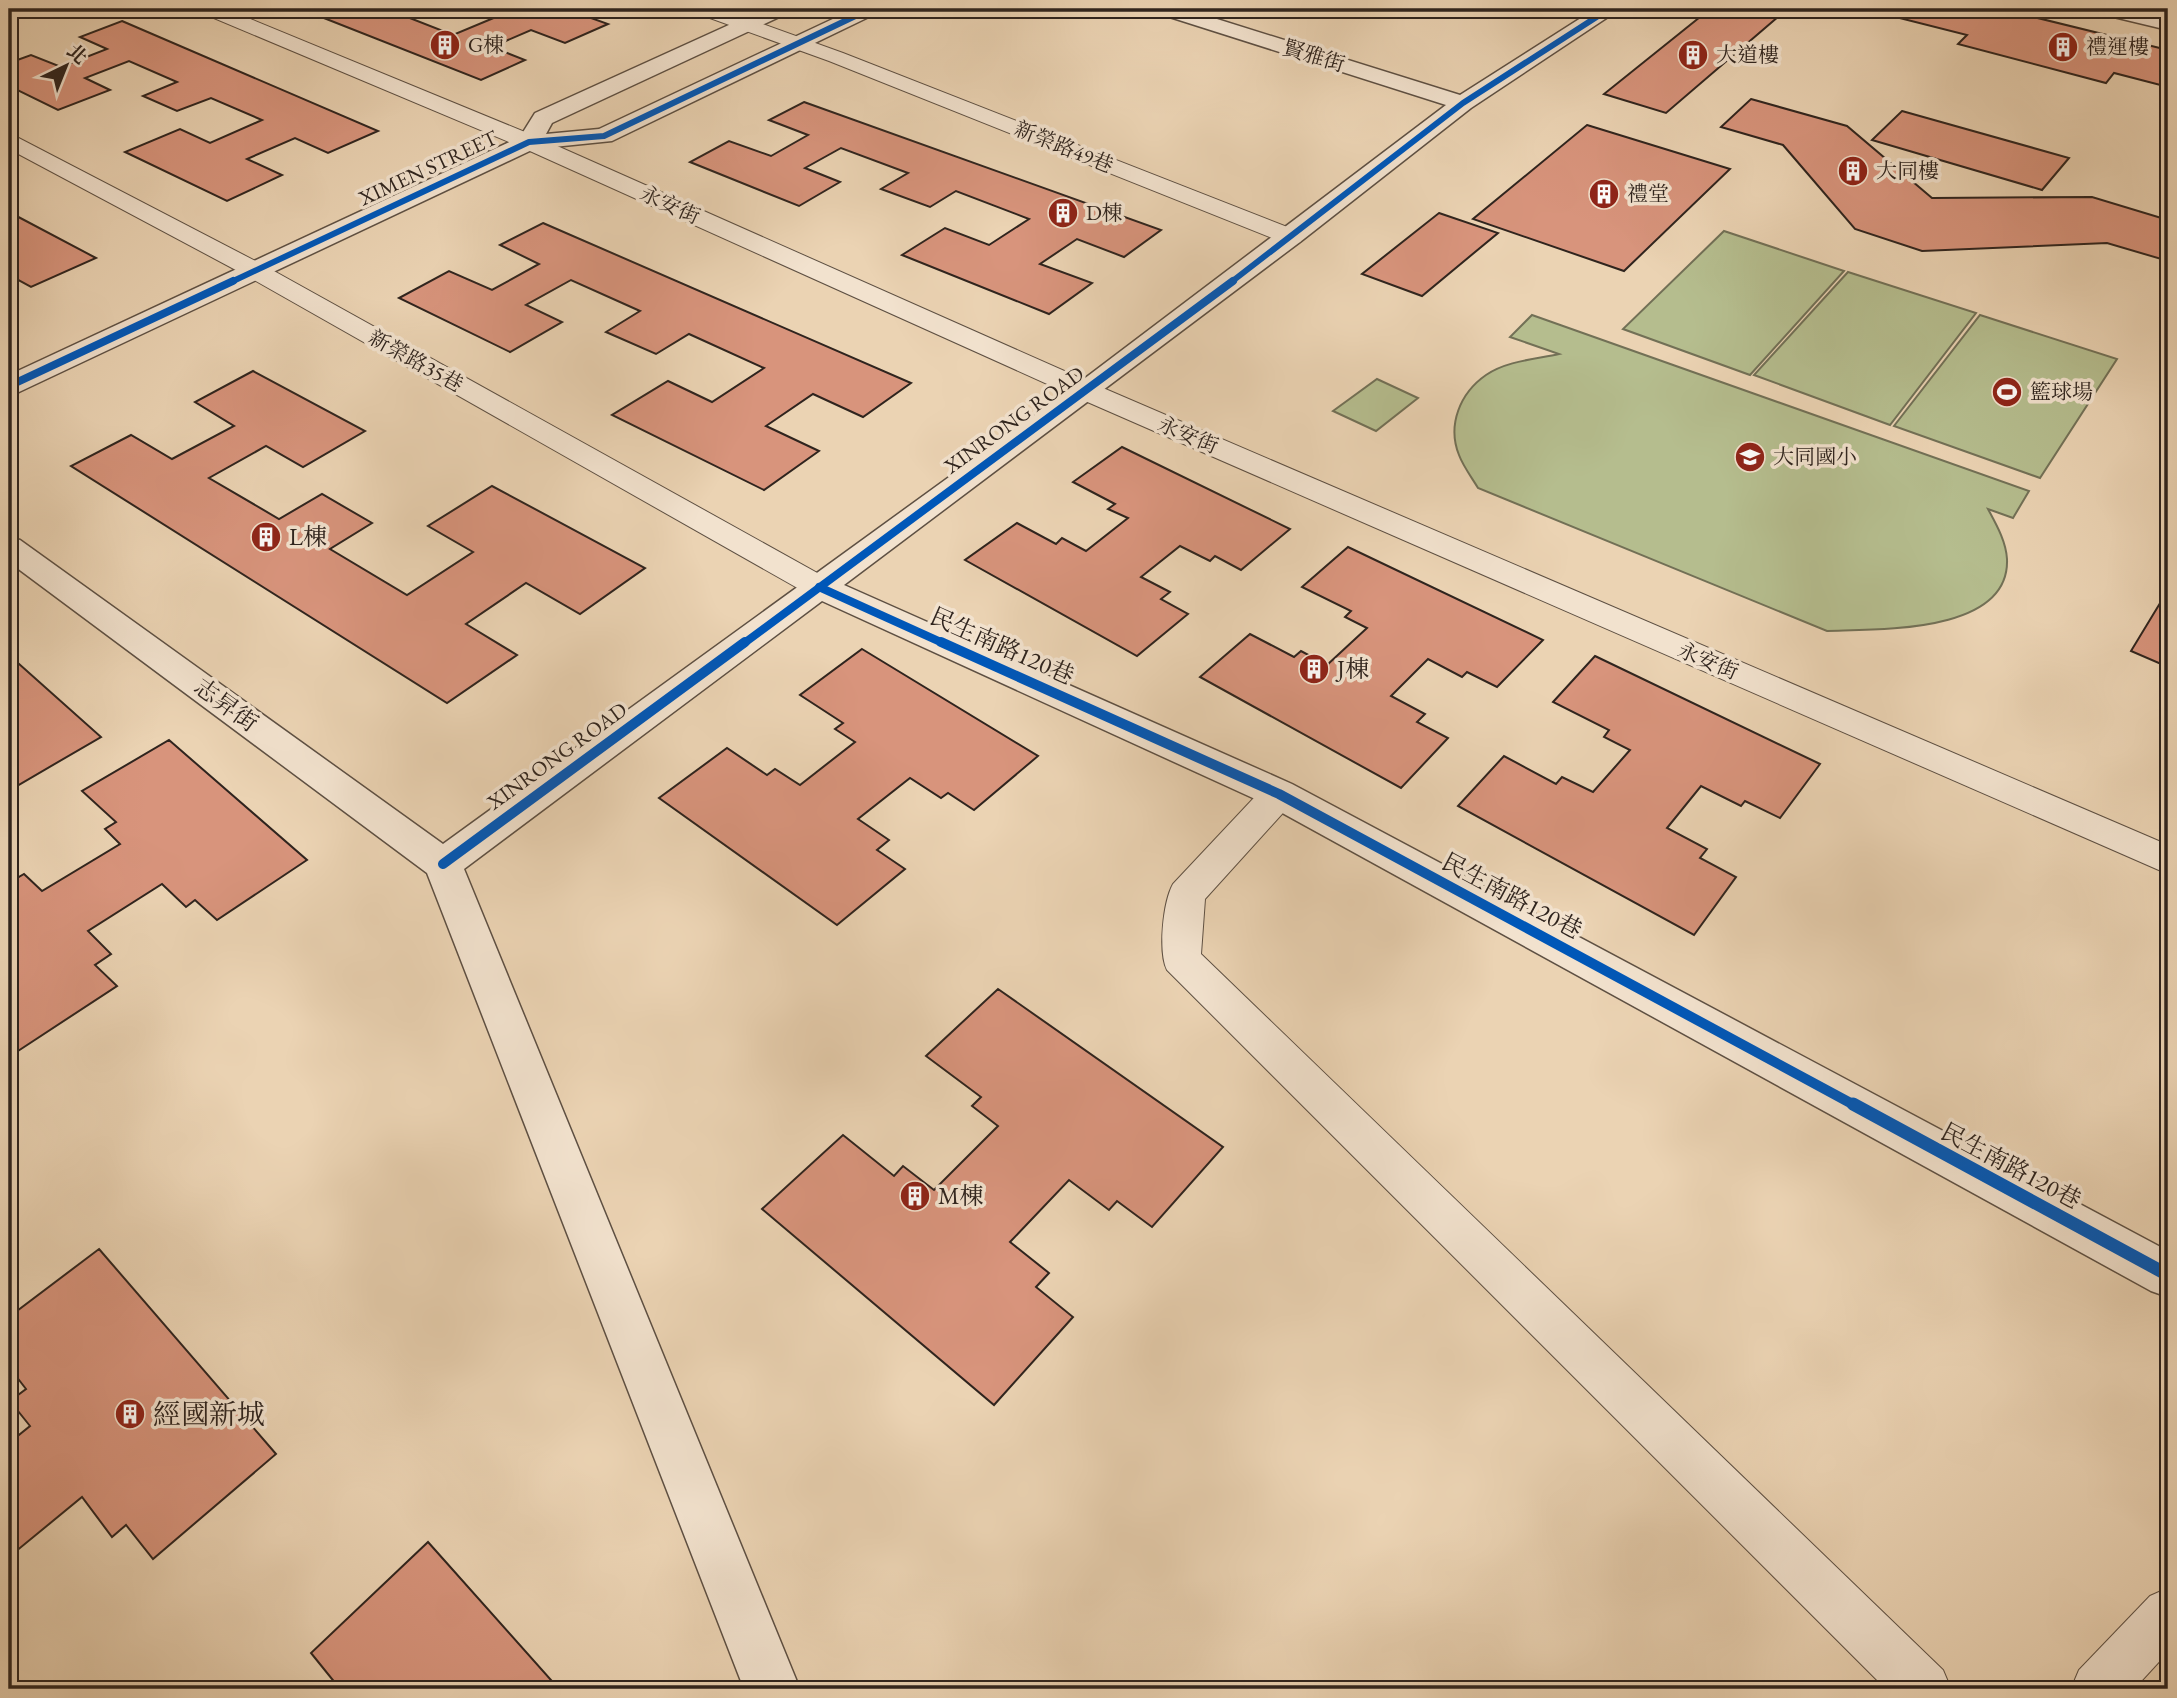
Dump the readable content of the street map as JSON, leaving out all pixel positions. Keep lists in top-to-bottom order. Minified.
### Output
{"streets":{"street":["賢雅街","XIMEN STREET","XINRONG ROAD","民生南路120巷","志昇街"],"lane":["新榮路49巷","永安街","新榮路35巷"]},"crossings":[["賢雅街","XINRONG ROAD"],["新榮路49巷","XIMEN STREET"],["新榮路49巷","XINRONG ROAD"],["XIMEN STREET","永安街"],["XIMEN STREET","新榮路35巷"],["永安街","XINRONG ROAD"],["新榮路35巷","XINRONG ROAD"],["新榮路35巷","民生南路120巷"],["XINRONG ROAD","民生南路120巷"],["XINRONG ROAD","志昇街"]],"places":{"building":["G棟","禮運樓","大道樓","大同樓","禮堂","D棟","L棟","J棟","M棟","經國新城"],"sports":["籃球場"],"school or university":["大同國小"]},"north":"top right"}
